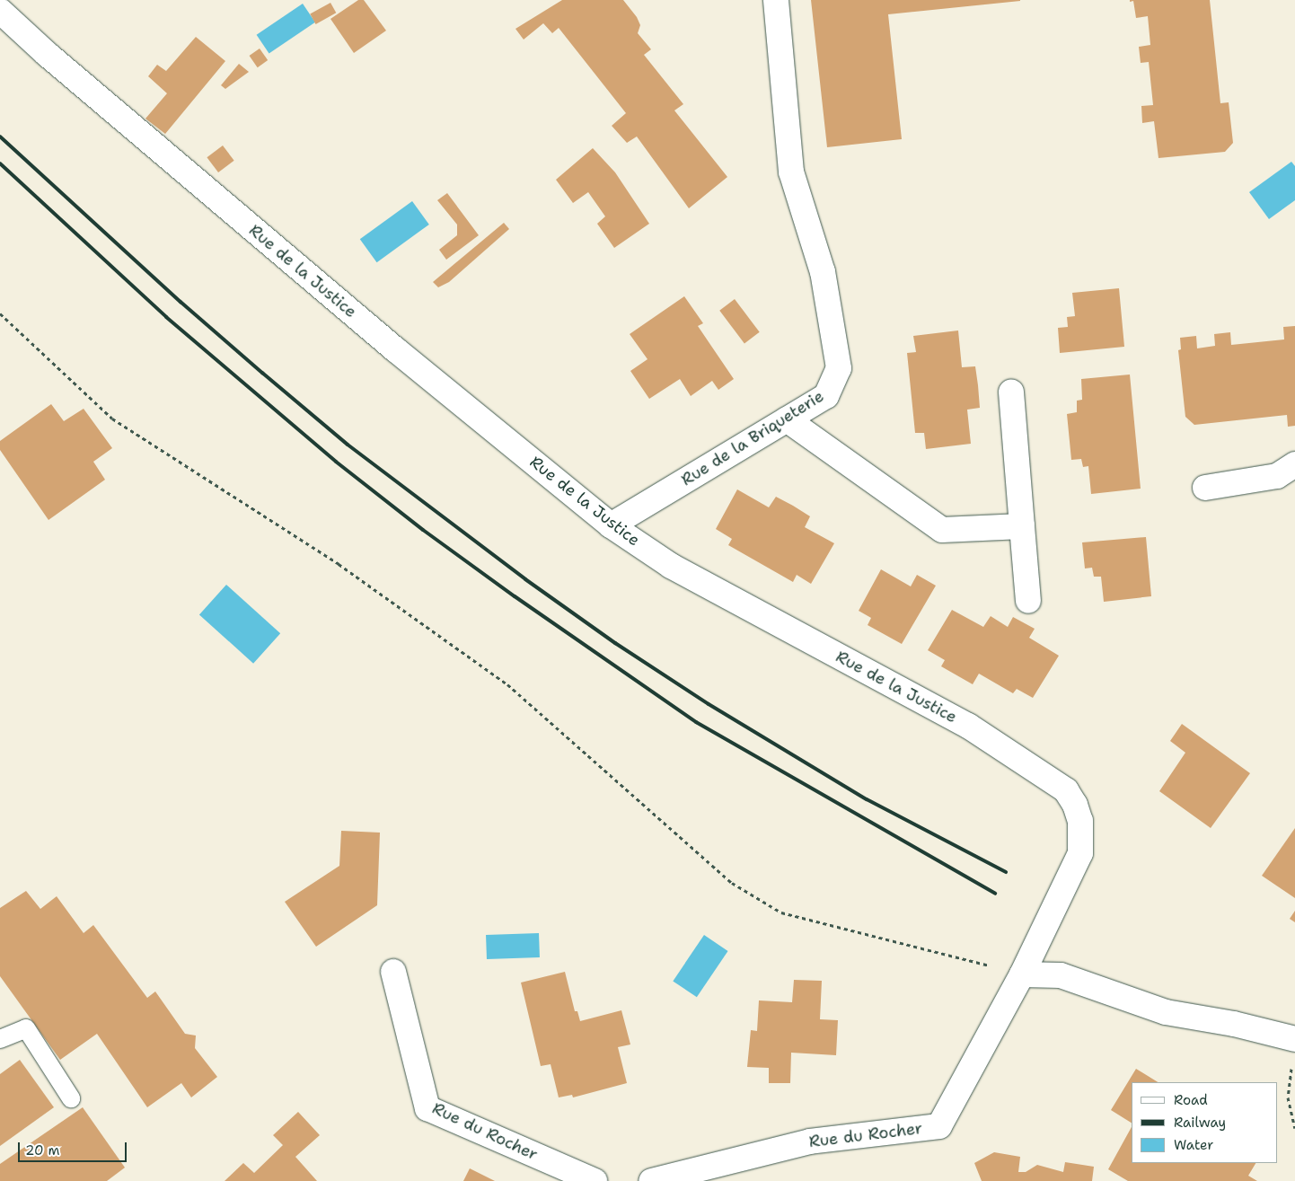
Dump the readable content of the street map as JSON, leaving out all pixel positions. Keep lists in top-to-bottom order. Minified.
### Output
{"streets":{"street":["Rue de la Justice","Rue de la Briqueterie","Rue du Rocher"]},"crossings":[["Rue de la Justice","Rue de la Briqueterie"],["Rue de la Justice","Rue du Rocher"]],"legend":["Road","Railway","Water"],"scale_bar":"20 m"}
